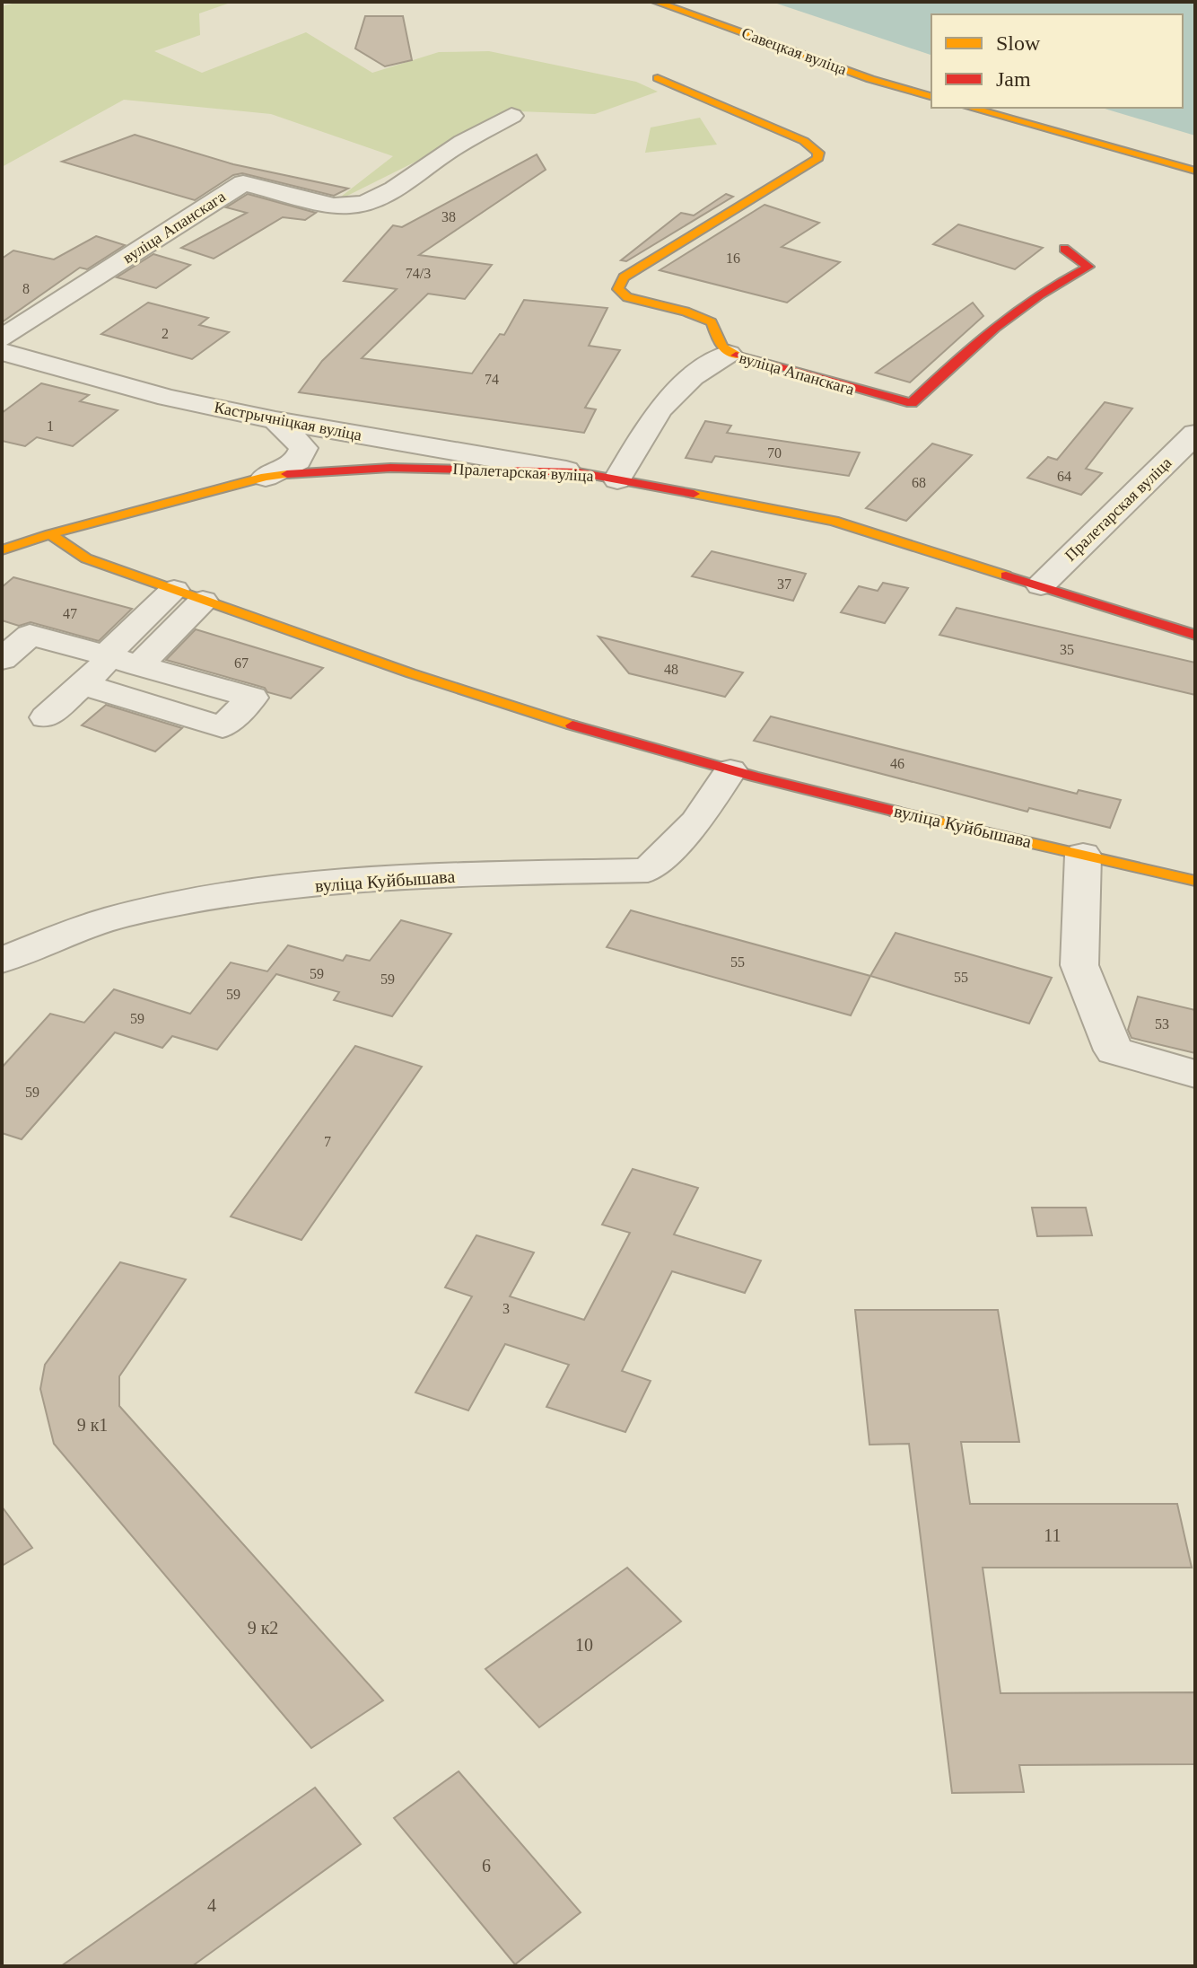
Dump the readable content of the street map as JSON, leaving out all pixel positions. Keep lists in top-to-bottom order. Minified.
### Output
{"streets":{"street":["Савецкая вуліца","вуліца Апанскага","Кастрычніцкая вуліца","Пралетарская вуліца","вуліца Куйбышава"]},"crossings":[["Кастрычніцкая вуліца","Пралетарская вуліца"],["Пралетарская вуліца","вуліца Куйбышава"]],"house_numbers":["38","16","74/3","8","2","74","1","70","64","68","37","47","35","67","48","46","55","59","55","59","59","59","53","59","7","3","9 к1","11","9 к2","10","6","4"],"legend":["Slow","Jam"]}
